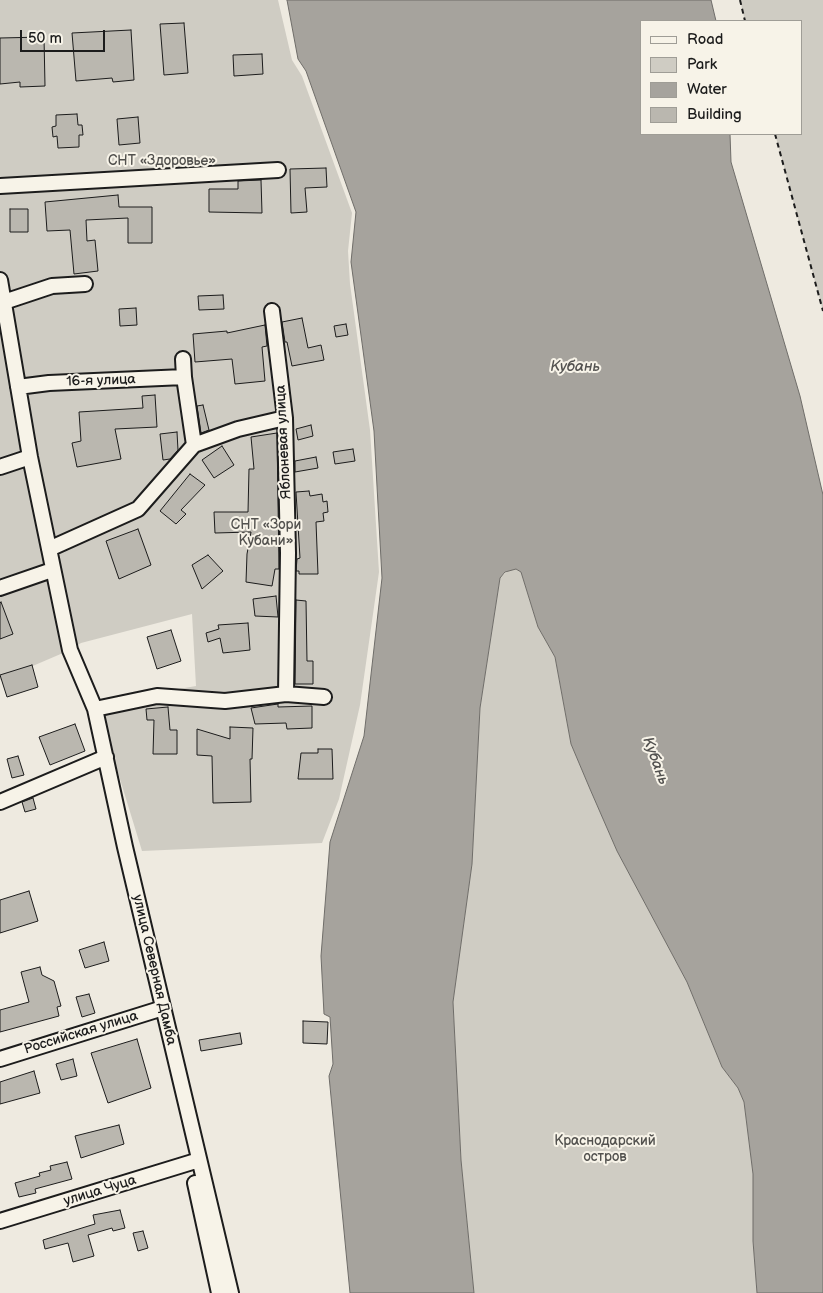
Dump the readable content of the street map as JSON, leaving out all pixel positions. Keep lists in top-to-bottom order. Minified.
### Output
{"streets":{"street":["16-я улица","Яблоневая улица","улица Северная Дамба","Российская улица","улица Чуца"]},"crossings":[["16-я улица","улица Северная Дамба"],["улица Северная Дамба","Российская улица"],["улица Северная Дамба","улица Чуца"]],"water":["Кубань"],"parks":["СНТ «Здоровье»","СНТ «Зори Кубани»","Краснодарский остров"],"legend":["Road","Park","Water","Building"],"scale_bar":"50 m"}
